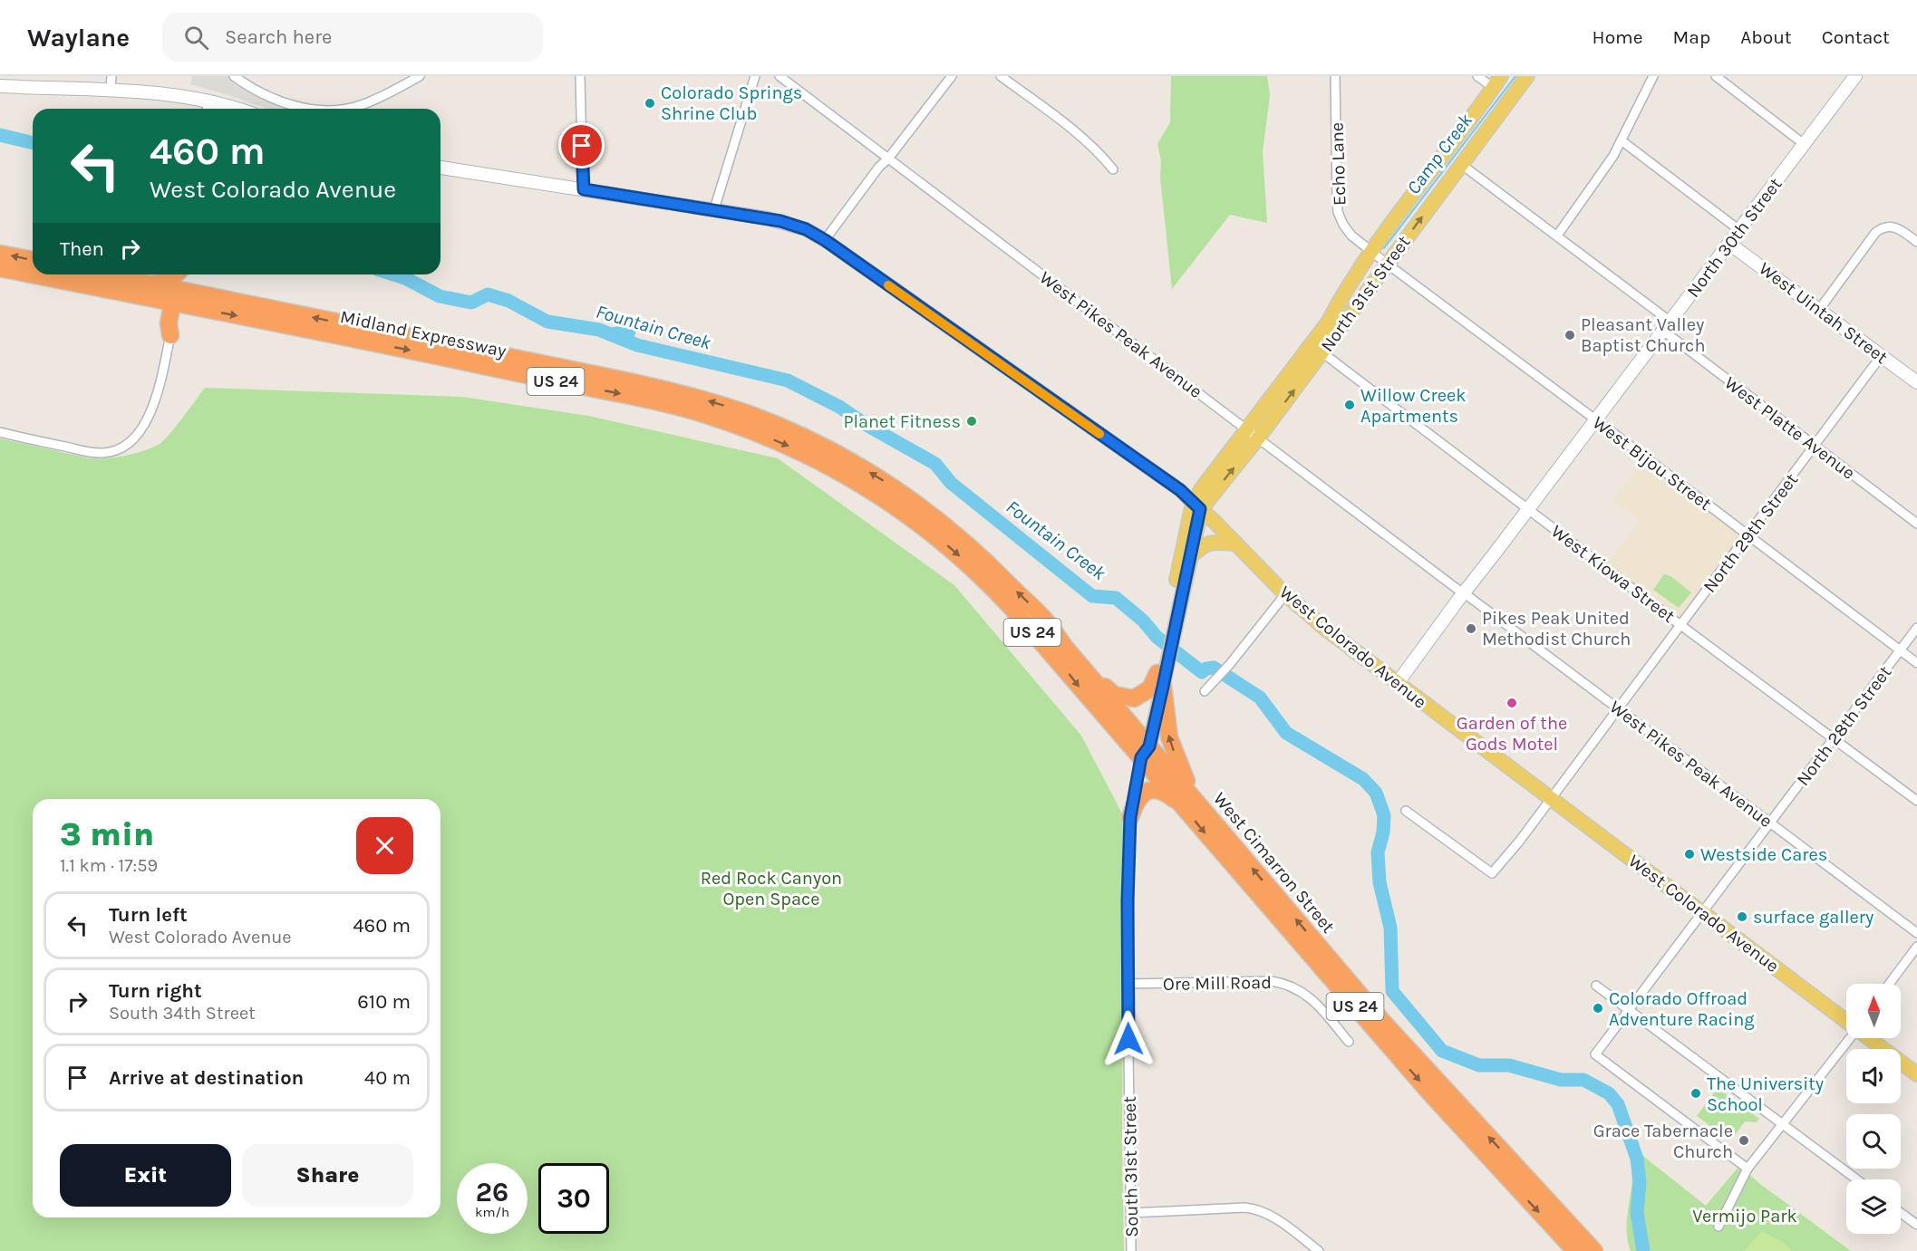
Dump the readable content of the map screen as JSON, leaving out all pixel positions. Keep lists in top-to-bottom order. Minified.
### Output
{"streets":{"highway":["Midland Expressway","US 24","West Cimarron Street"],"main road":["North 30th Street","North 31st Street","West Uintah Street","West Colorado Avenue","South 31st Street"],"street":["Echo Lane","West Pikes Peak Avenue","West Platte Avenue","West Bijou Street","North 29th Street","West Kiowa Street","North 28th Street","Ore Mill Road"]},"crossings":[["Echo Lane","North 31st Street"],["Echo Lane","West Bijou Street"],["North 30th Street","West Uintah Street"],["North 30th Street","West Pikes Peak Avenue"],["North 30th Street","West Platte Avenue"],["North 30th Street","West Bijou Street"],["North 30th Street","West Kiowa Street"],["North 30th Street","West Colorado Avenue"],["North 31st Street","West Pikes Peak Avenue"],["North 31st Street","West Platte Avenue"],["North 31st Street","West Bijou Street"],["North 31st Street","West Kiowa Street"],["North 31st Street","South 31st Street"],["West Uintah Street","North 29th Street"],["Midland Expressway","West Cimarron Street"],["West Pikes Peak Avenue","North 29th Street"],["West Pikes Peak Avenue","North 28th Street"],["West Pikes Peak Avenue","South 31st Street"],["West Platte Avenue","North 29th Street"],["West Bijou Street","North 29th Street"],["West Bijou Street","North 28th Street"],["North 29th Street","West Kiowa Street"],["North 29th Street","West Colorado Avenue"],["West Kiowa Street","North 28th Street"],["West Colorado Avenue","North 28th Street"],["West Colorado Avenue","South 31st Street"],["West Cimarron Street","South 31st Street"],["Ore Mill Road","South 31st Street"]],"water":["Camp Creek","Fountain Creek"],"parks":["Red Rock Canyon Open Space","Vermijo Park"],"places":["Colorado Springs Shrine Club","Pleasant Valley Baptist Church","Willow Creek Apartments","Planet Fitness","Pikes Peak United Methodist Church","Garden of the Gods Motel","Westside Cares","surface gallery","Colorado Offroad Adventure Racing","The University School","Grace Tabernacle Church"],"north":"top","page":{"header":"Waylane","search":"Search here","nav":["Home","Map","About","Contact"],"turn":["460 m","West Colorado Avenue"],"then":"Then","heading":["3 min","1.1 km · 17:59"],"list":[{"name":"Turn left","note":"West Colorado Avenue","value":"460 m"},{"name":"Turn right","note":"South 34th Street","value":"610 m"},{"name":"Arrive at destination","value":"40 m"}],"buttons":["Exit","Share"],"speed":"26 km/h","limit":"30"}}
